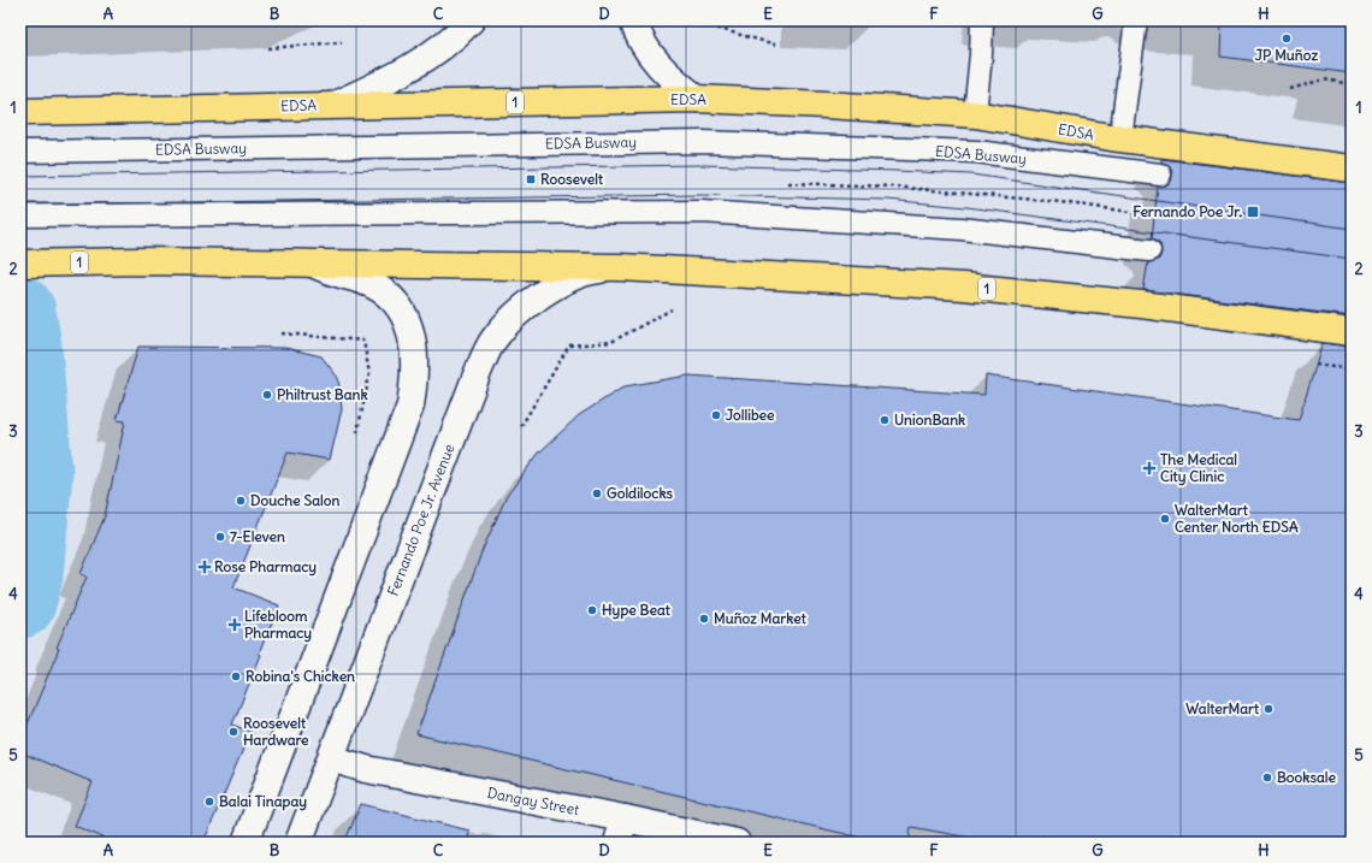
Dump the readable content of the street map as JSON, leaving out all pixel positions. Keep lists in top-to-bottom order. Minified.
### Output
{"streets":{"highway":["EDSA","1"],"main road":["Fernando Poe Jr. Avenue","Dangay Street"],"lane":["EDSA Busway"]},"crossings":[["1","Fernando Poe Jr. Avenue"],["Fernando Poe Jr. Avenue","Dangay Street"]],"places":{"other":["JP Muñoz","Philtrust Bank","Jollibee","UnionBank","Goldilocks","Douche Salon","WalterMart Center North EDSA","7-Eleven","Hype Beat","Muñoz Market","Robina's Chicken","WalterMart","Roosevelt Hardware","Booksale","Balai Tinapay"],"transit":["Roosevelt","Fernando Poe Jr."],"health":["The Medical City Clinic","Rose Pharmacy","Lifebloom Pharmacy"]},"grid":{"columns":["A","B","C","D","E","F","G","H"],"rows":["1","2","3","4","5"]}}
